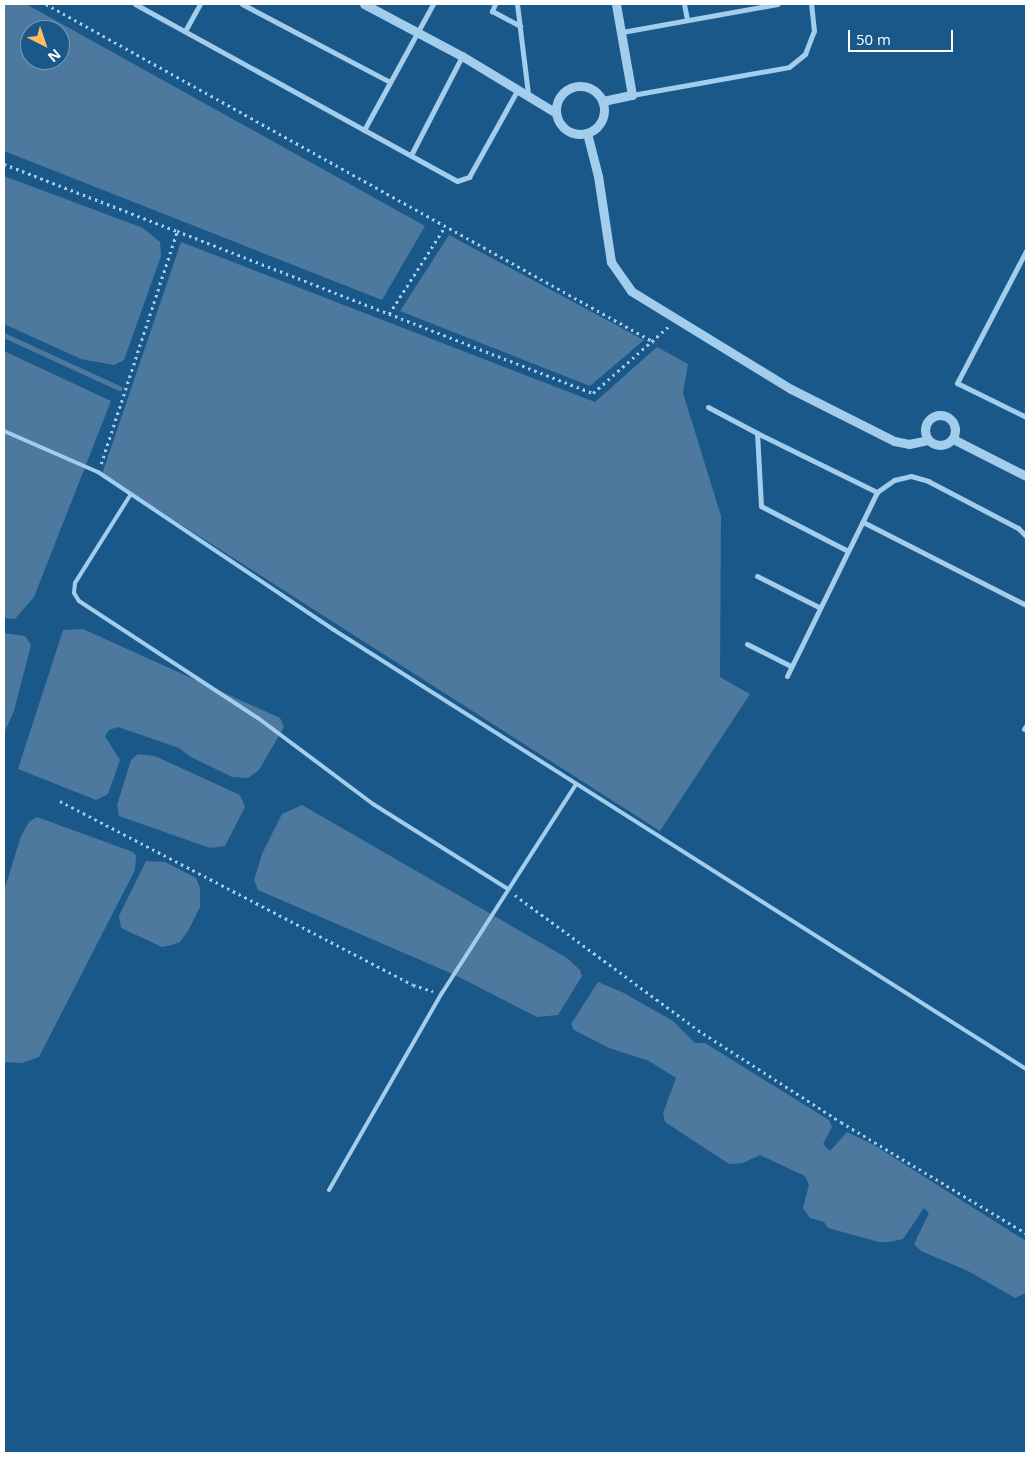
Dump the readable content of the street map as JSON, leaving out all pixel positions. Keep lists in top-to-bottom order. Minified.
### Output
{"scale_bar":"50 m","north":"bottom right"}
